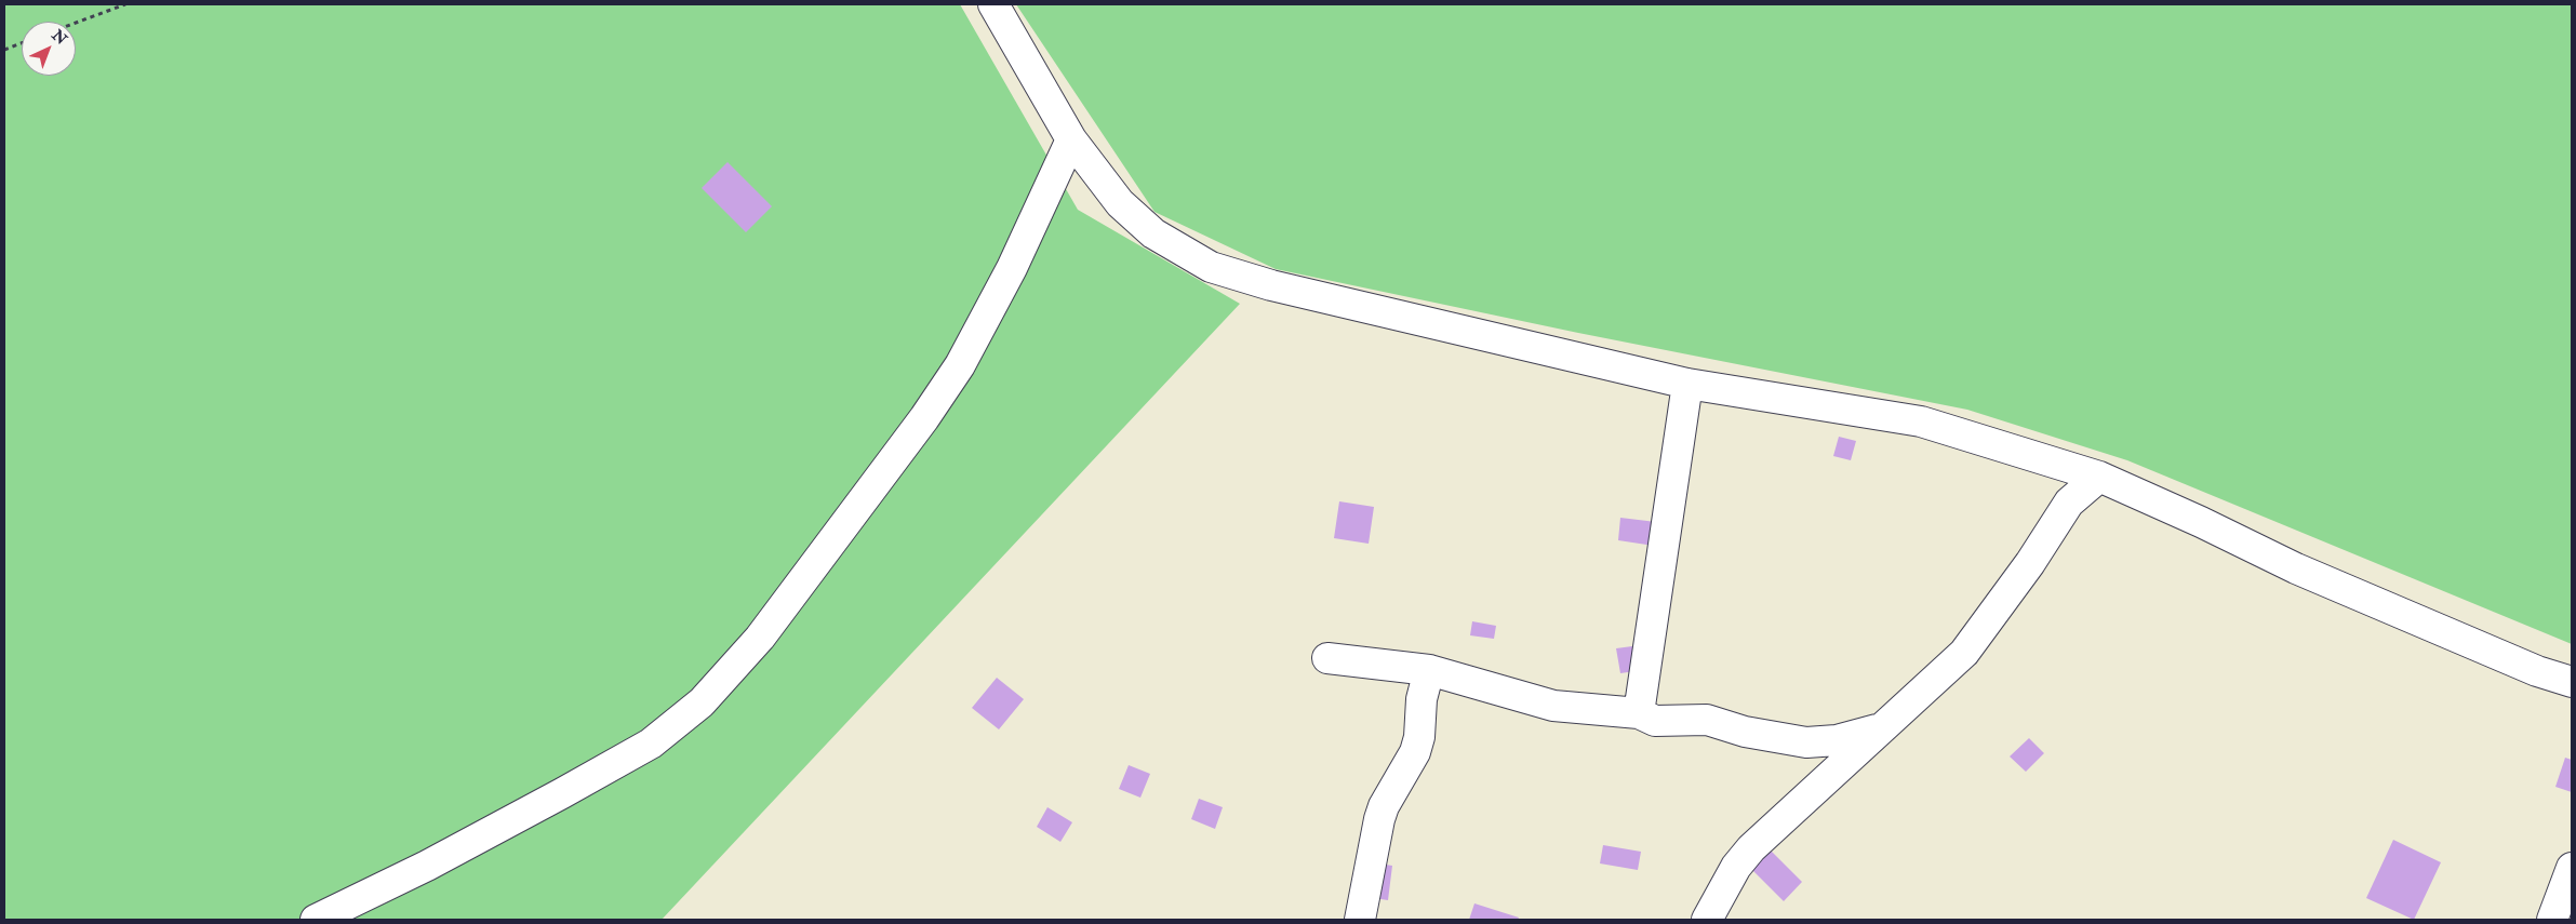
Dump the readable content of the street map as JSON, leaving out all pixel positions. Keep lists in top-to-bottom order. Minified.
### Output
{"north":"top right"}
